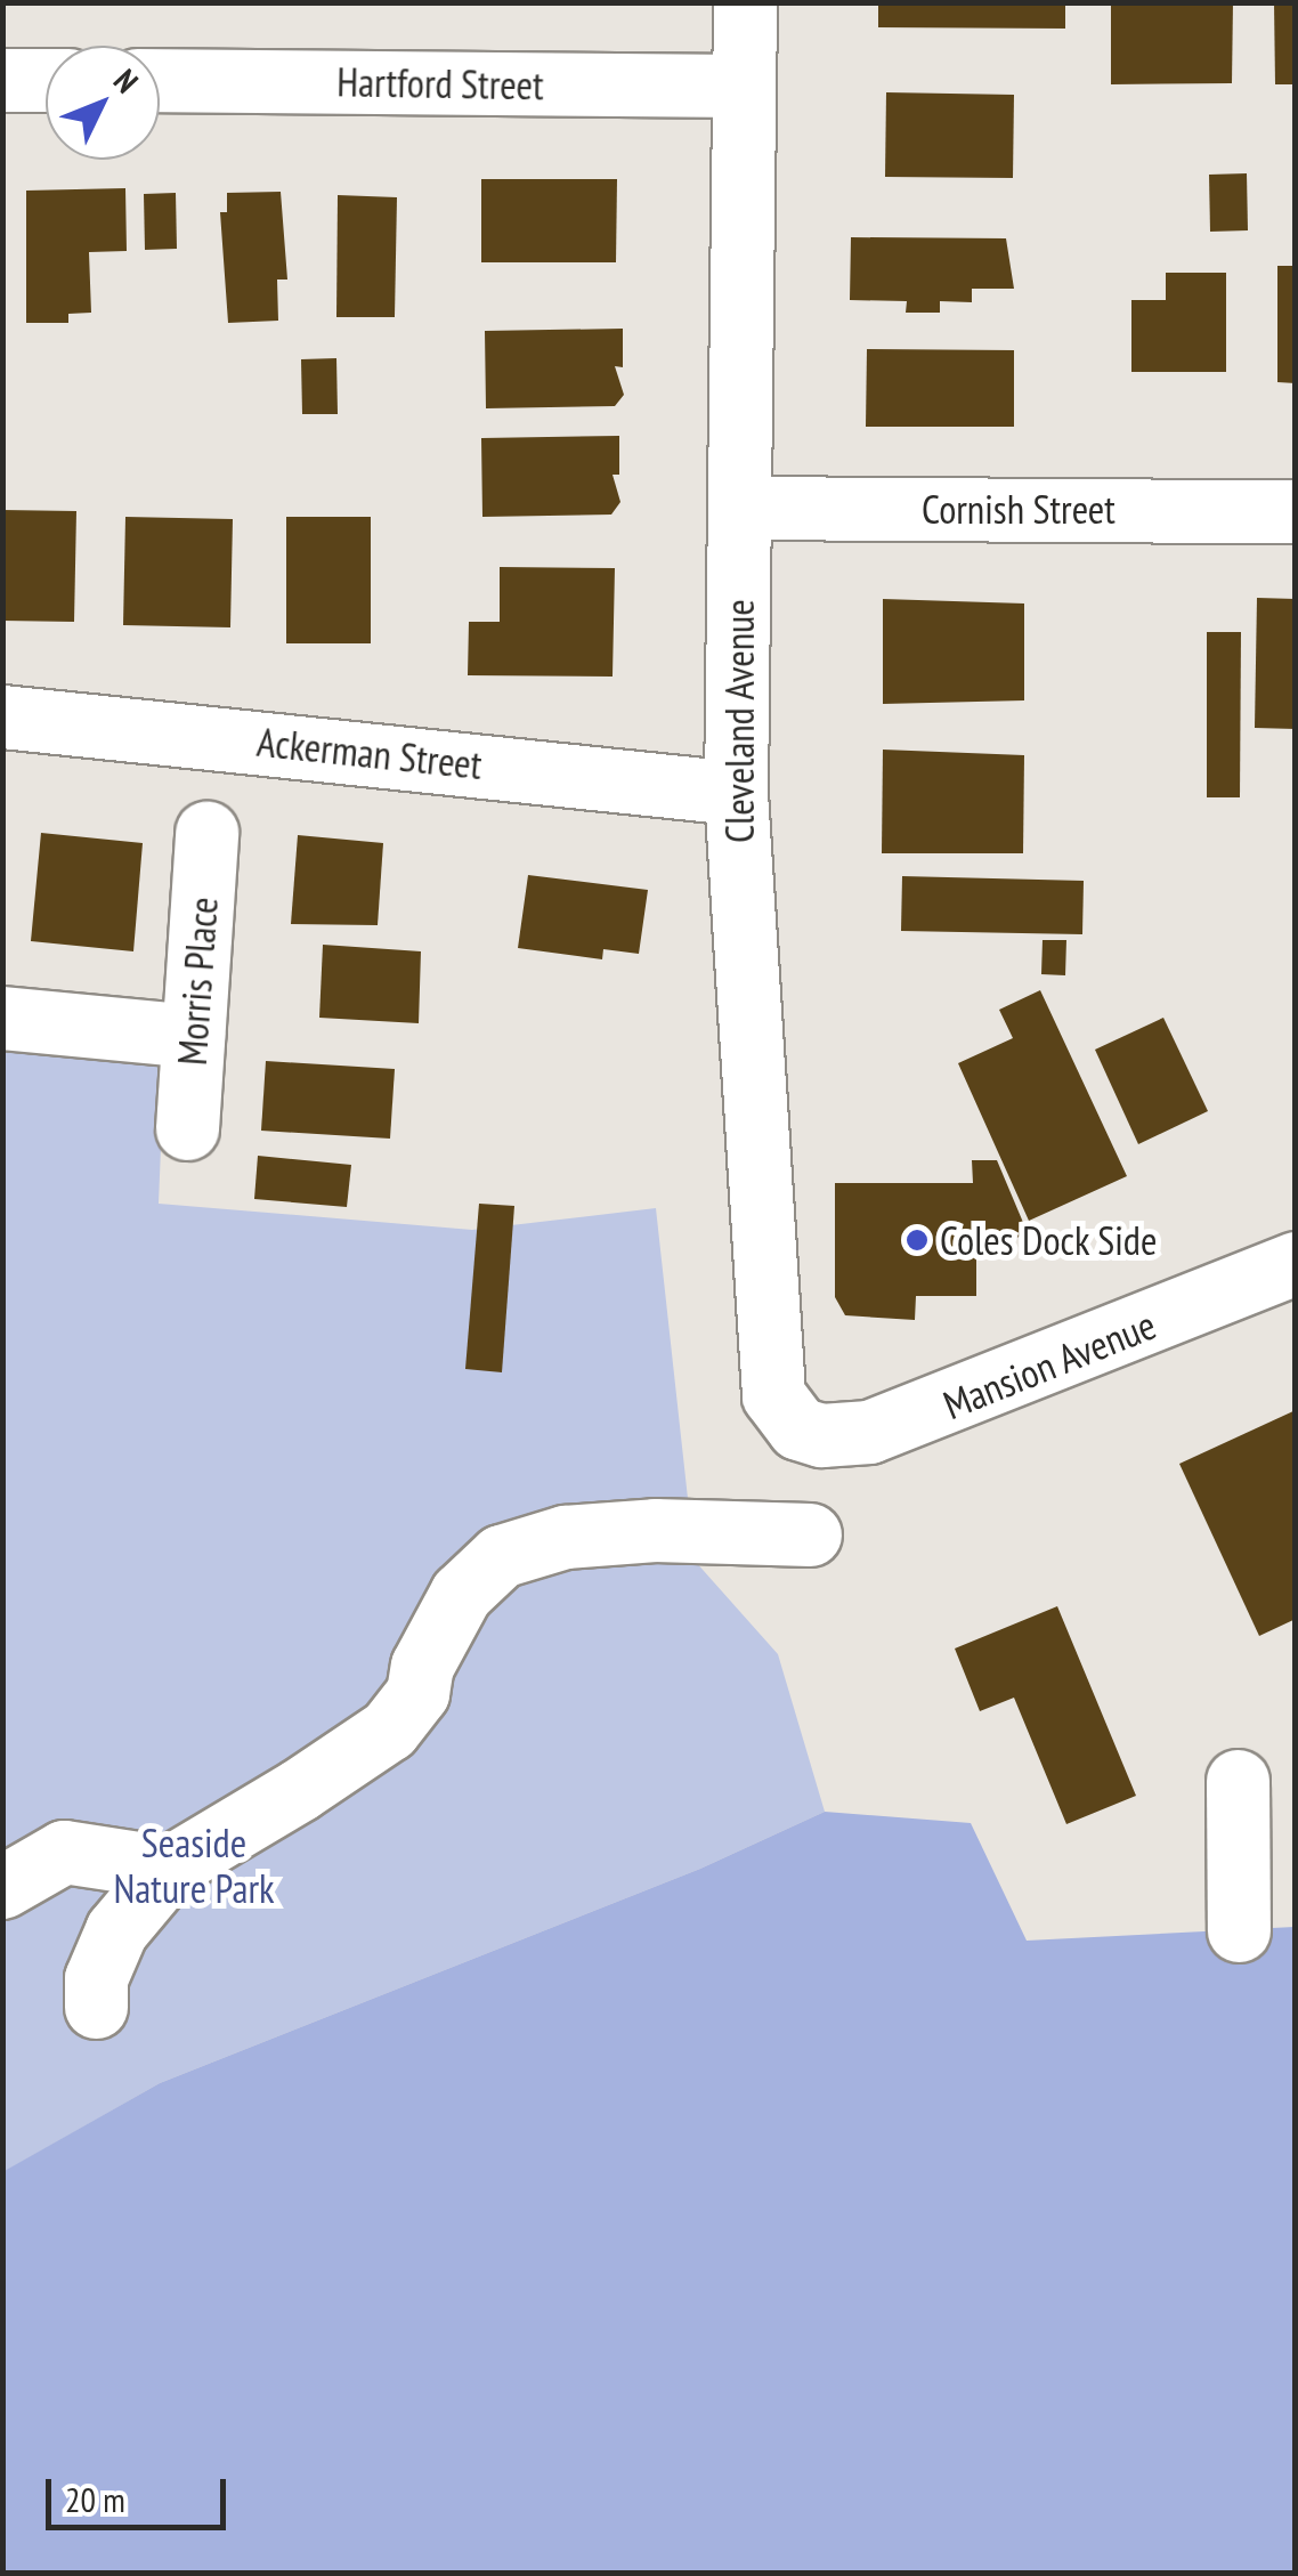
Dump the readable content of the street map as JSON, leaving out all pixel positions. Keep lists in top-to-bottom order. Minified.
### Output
{"streets":{"street":["Hartford Street","Cornish Street","Cleveland Avenue","Ackerman Street","Morris Place","Mansion Avenue"]},"crossings":[["Hartford Street","Cleveland Avenue"],["Cornish Street","Cleveland Avenue"],["Cleveland Avenue","Ackerman Street"],["Cleveland Avenue","Mansion Avenue"]],"parks":["Seaside Nature Park"],"places":["Coles Dock Side"],"scale_bar":"20 m","north":"top right"}
